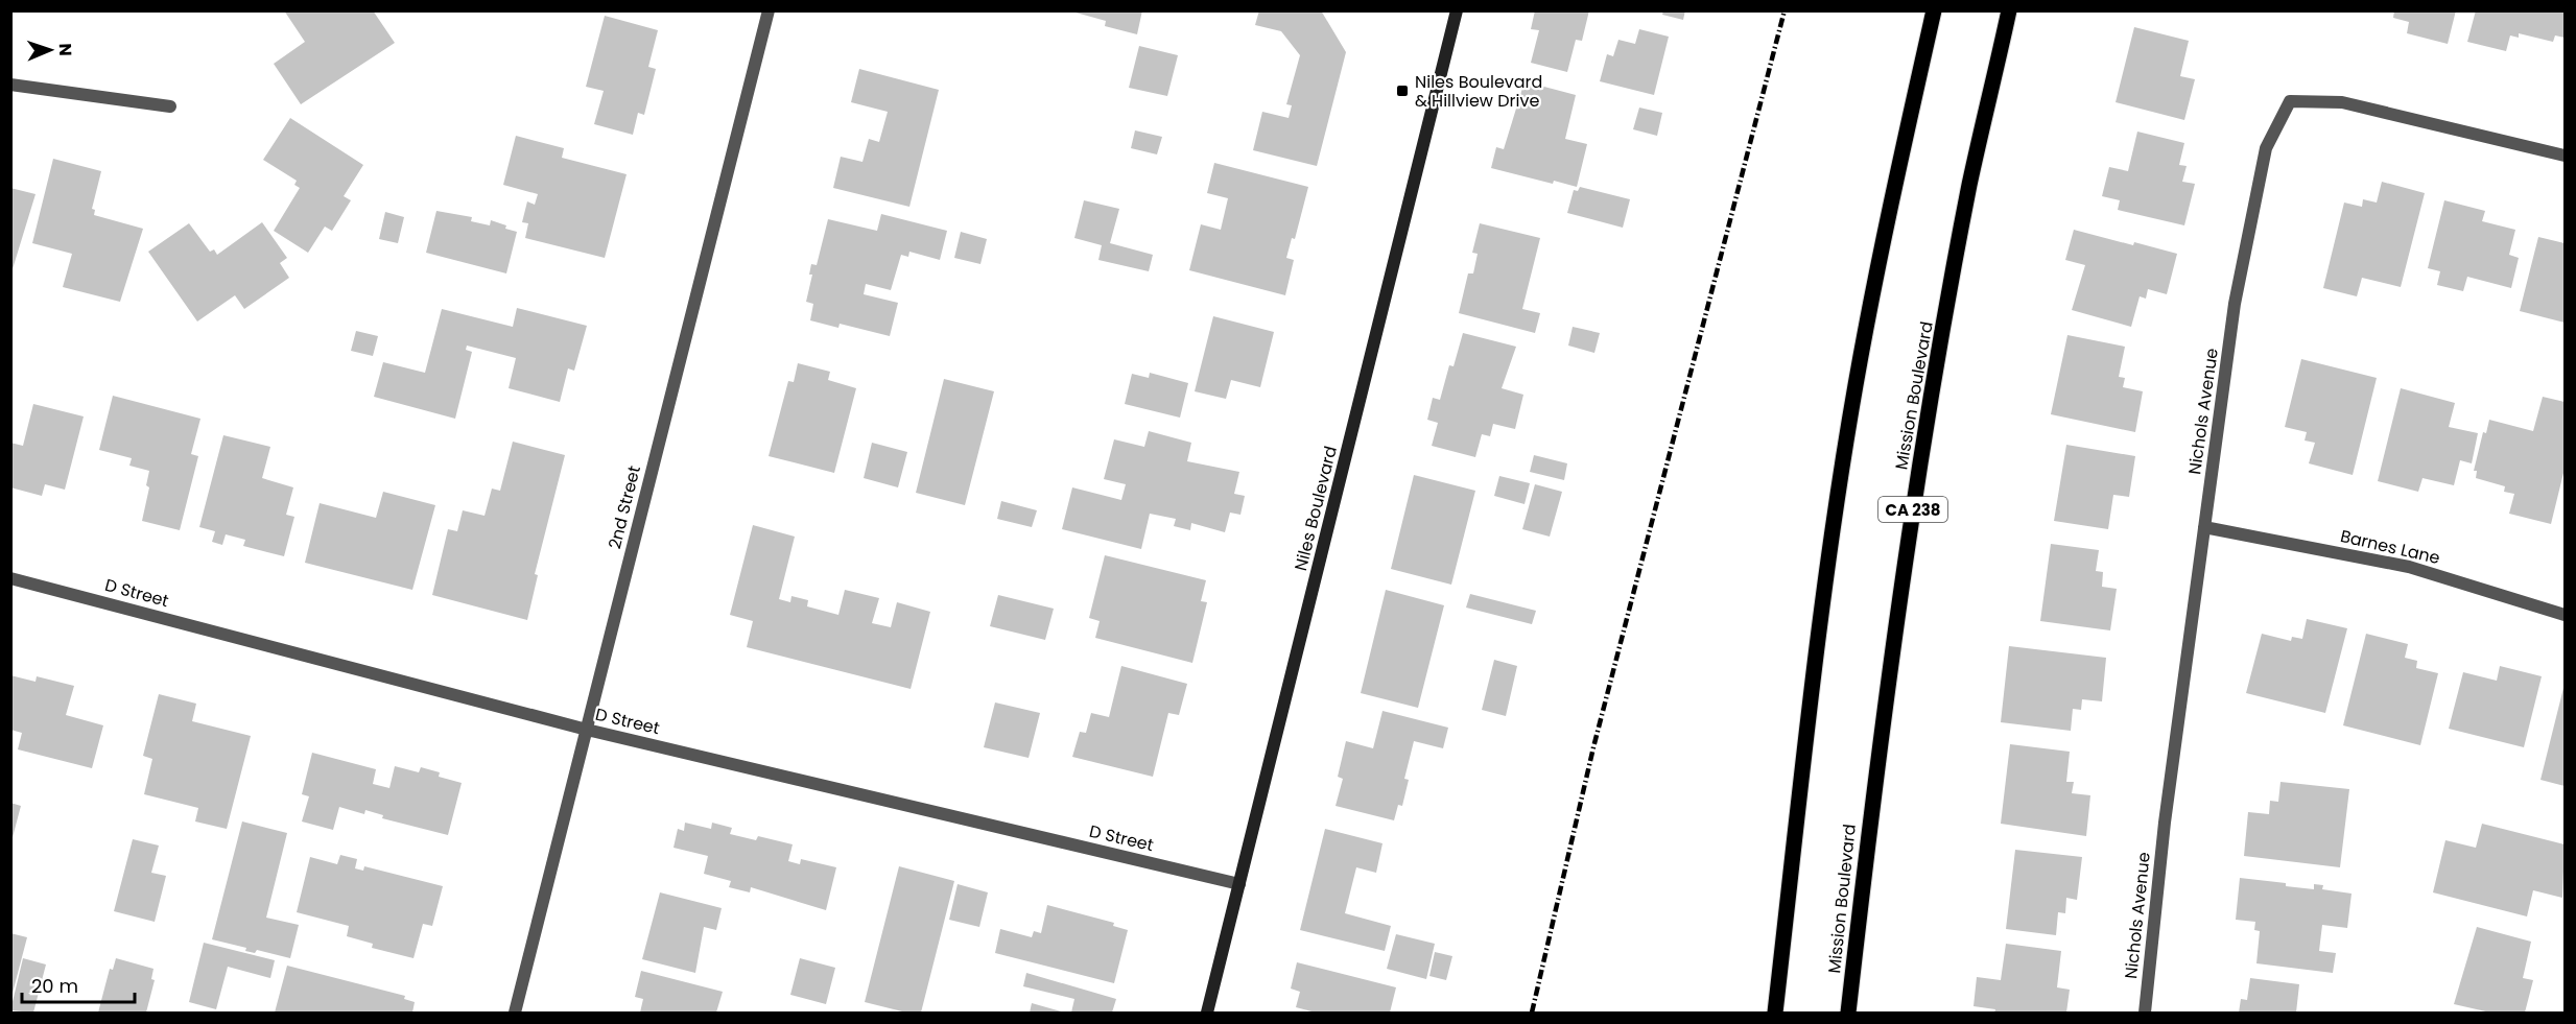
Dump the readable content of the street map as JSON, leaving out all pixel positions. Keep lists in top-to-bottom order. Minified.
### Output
{"streets":{"main road":["Mission Boulevard","Niles Boulevard","CA 238"],"street":["Nichols Avenue","2nd Street","Barnes Lane","D Street"]},"crossings":[["Nichols Avenue","Barnes Lane"],["2nd Street","D Street"],["Niles Boulevard","D Street"]],"places":{"transit":["Niles Boulevard & Hillview Drive"]},"scale_bar":"20 m","north":"right"}
